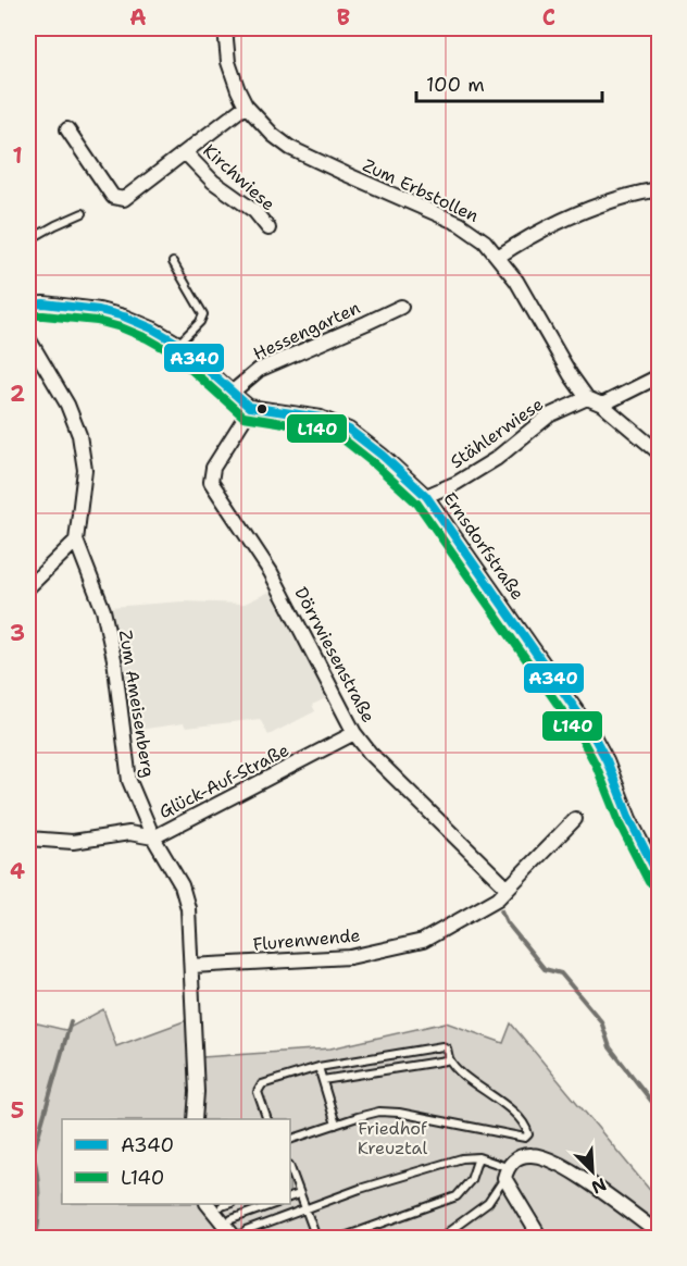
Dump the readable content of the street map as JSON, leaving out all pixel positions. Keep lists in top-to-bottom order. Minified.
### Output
{"streets":{"street":["Kirchwiese","Zum Erbstollen","Hessengarten","Stählerwiese","Ernsdorfstraße","Dörrwiesenstraße","Zum Ameisenberg","Glück-Auf-Straße","Flurenwende"]},"crossings":[["Kirchwiese","Zum Erbstollen"],["Zum Erbstollen","Stählerwiese"],["Hessengarten","Ernsdorfstraße"],["Stählerwiese","Ernsdorfstraße"],["Ernsdorfstraße","Dörrwiesenstraße"],["Dörrwiesenstraße","Glück-Auf-Straße"],["Dörrwiesenstraße","Flurenwende"],["Zum Ameisenberg","Glück-Auf-Straße"],["Zum Ameisenberg","Flurenwende"]],"parks":["Friedhof Kreuztal"],"lines":["transit line A340","transit line L140"],"legend":["A340","L140"],"scale_bar":"100 m","north":"bottom right","grid":{"columns":["A","B","C"],"rows":["1","2","3","4","5"]}}
